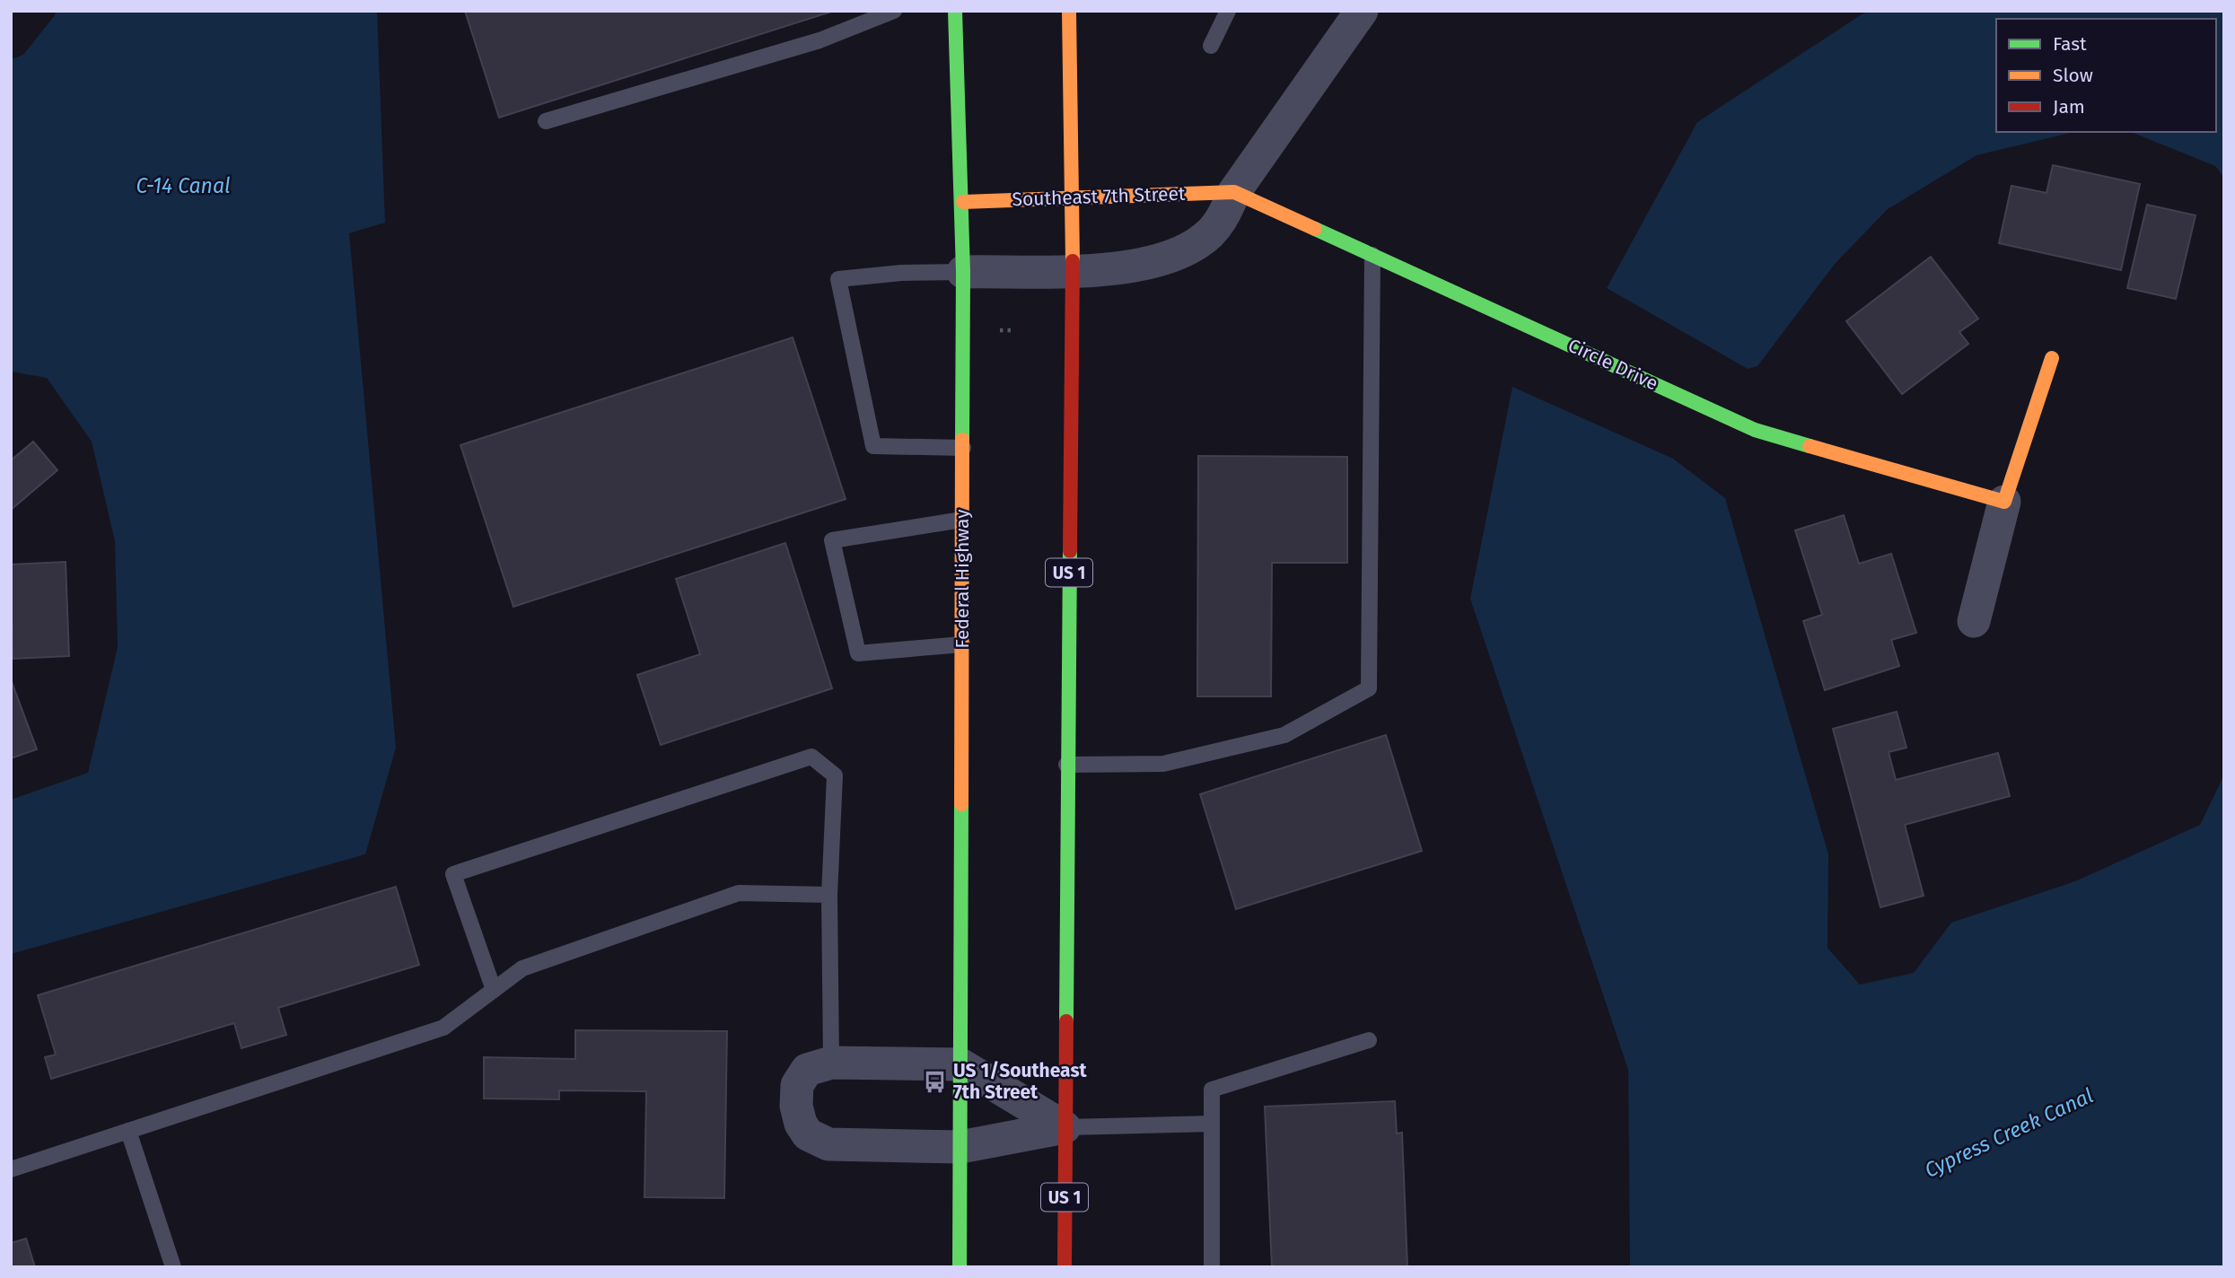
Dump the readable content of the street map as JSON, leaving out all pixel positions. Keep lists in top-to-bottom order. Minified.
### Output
{"streets":{"main road":["Southeast 7th Street","Circle Drive","US 1","Federal Highway"]},"crossings":[["Southeast 7th Street","Circle Drive"],["Southeast 7th Street","US 1"],["Southeast 7th Street","Federal Highway"]],"water":["C-14 Canal","Cypress Creek Canal"],"places":{"bus stop":["US 1/Southeast 7th Street"]},"legend":["Fast","Slow","Jam"]}
